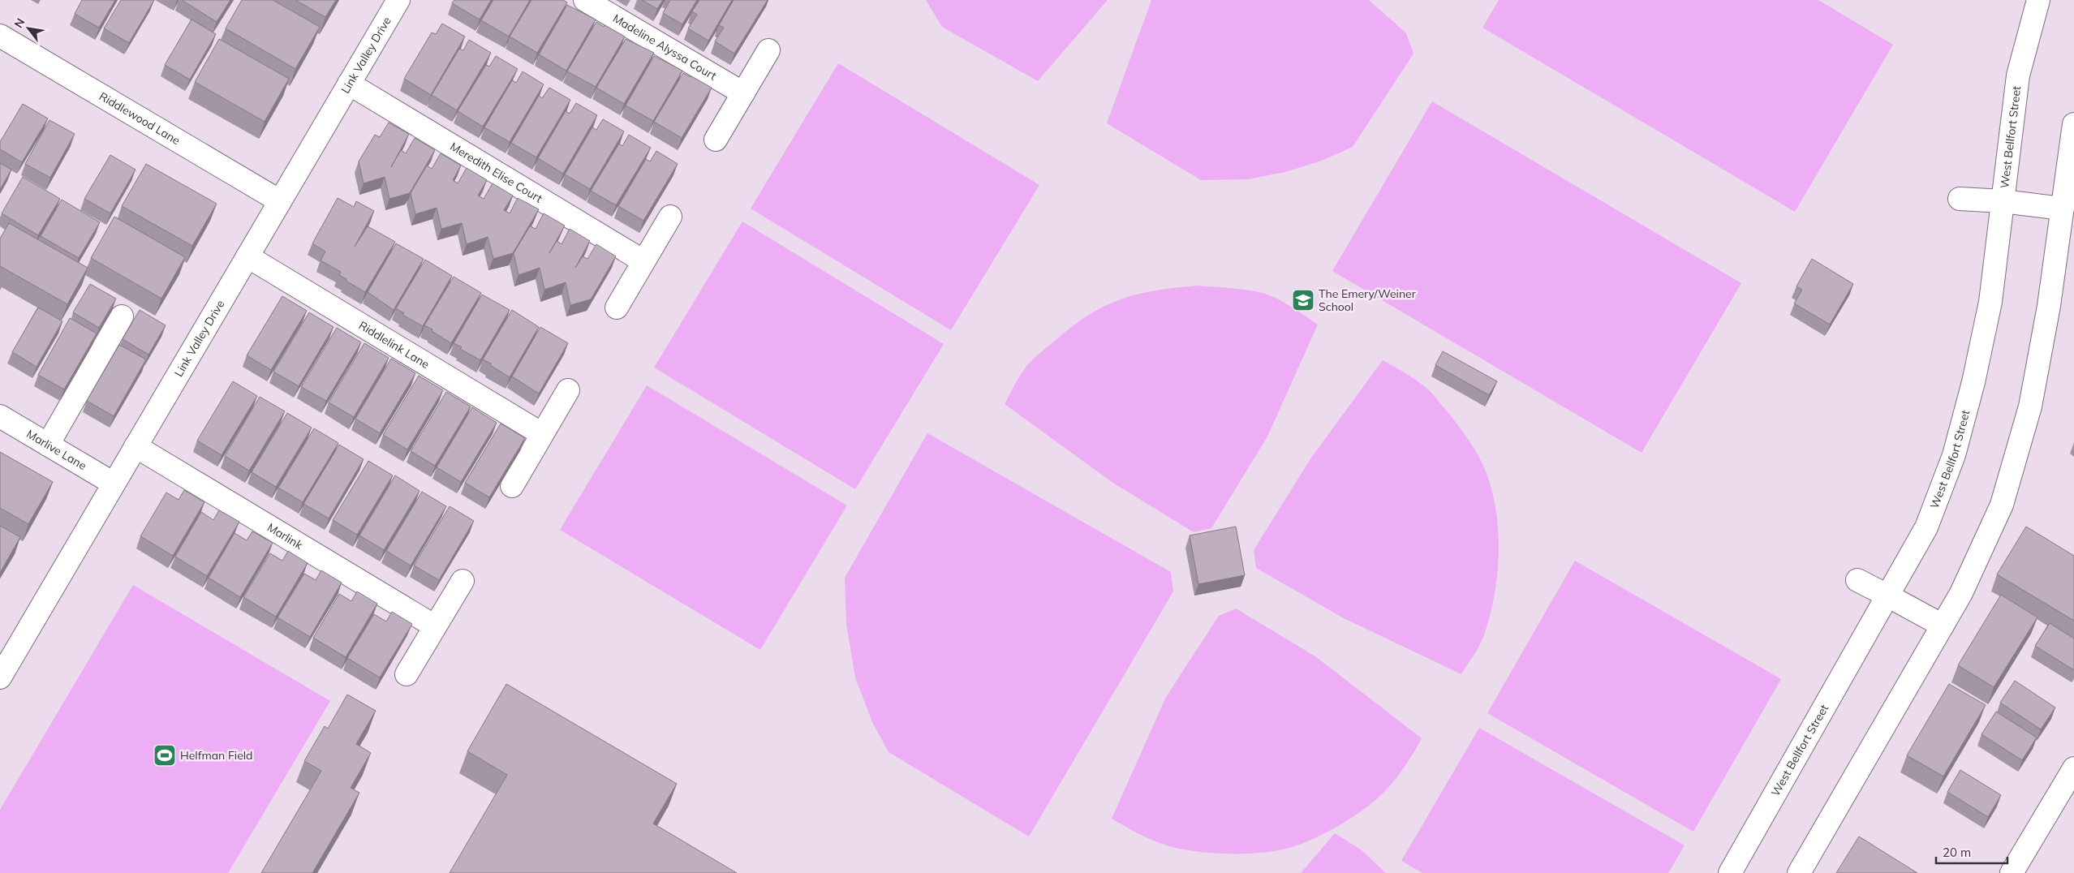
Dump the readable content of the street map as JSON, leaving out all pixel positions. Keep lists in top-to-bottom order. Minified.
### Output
{"streets":{"main road":["Madeline Alyssa Court","Link Valley Drive","Riddlewood Lane","West Bellfort Street","Meredith Elise Court","Riddlelink Lane","Marlive Lane","Marlink"]},"crossings":[["Link Valley Drive","Riddlewood Lane"],["Link Valley Drive","Meredith Elise Court"],["Link Valley Drive","Riddlelink Lane"],["Link Valley Drive","Marlive Lane"],["Link Valley Drive","Marlink"]],"places":{"school or university":["The Emery/Weiner School"],"sports":["Helfman Field"]},"scale_bar":"20 m","north":"top left"}
